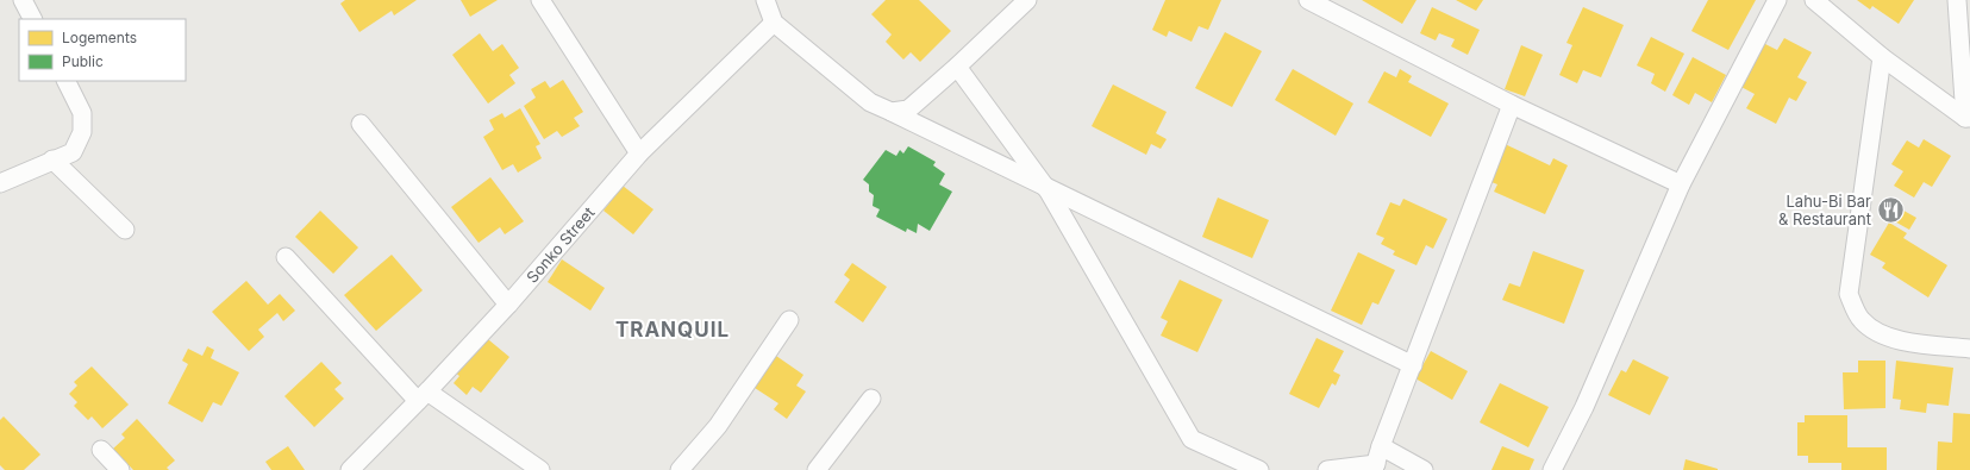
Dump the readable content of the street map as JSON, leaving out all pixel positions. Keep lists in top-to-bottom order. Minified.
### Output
{"streets":{"street":["Sonko Street"]},"districts":["TRANQUIL"],"places":{"restaurant":["Lahu-Bi Bar & Restaurant"]},"legend":["Logements","Public"]}
